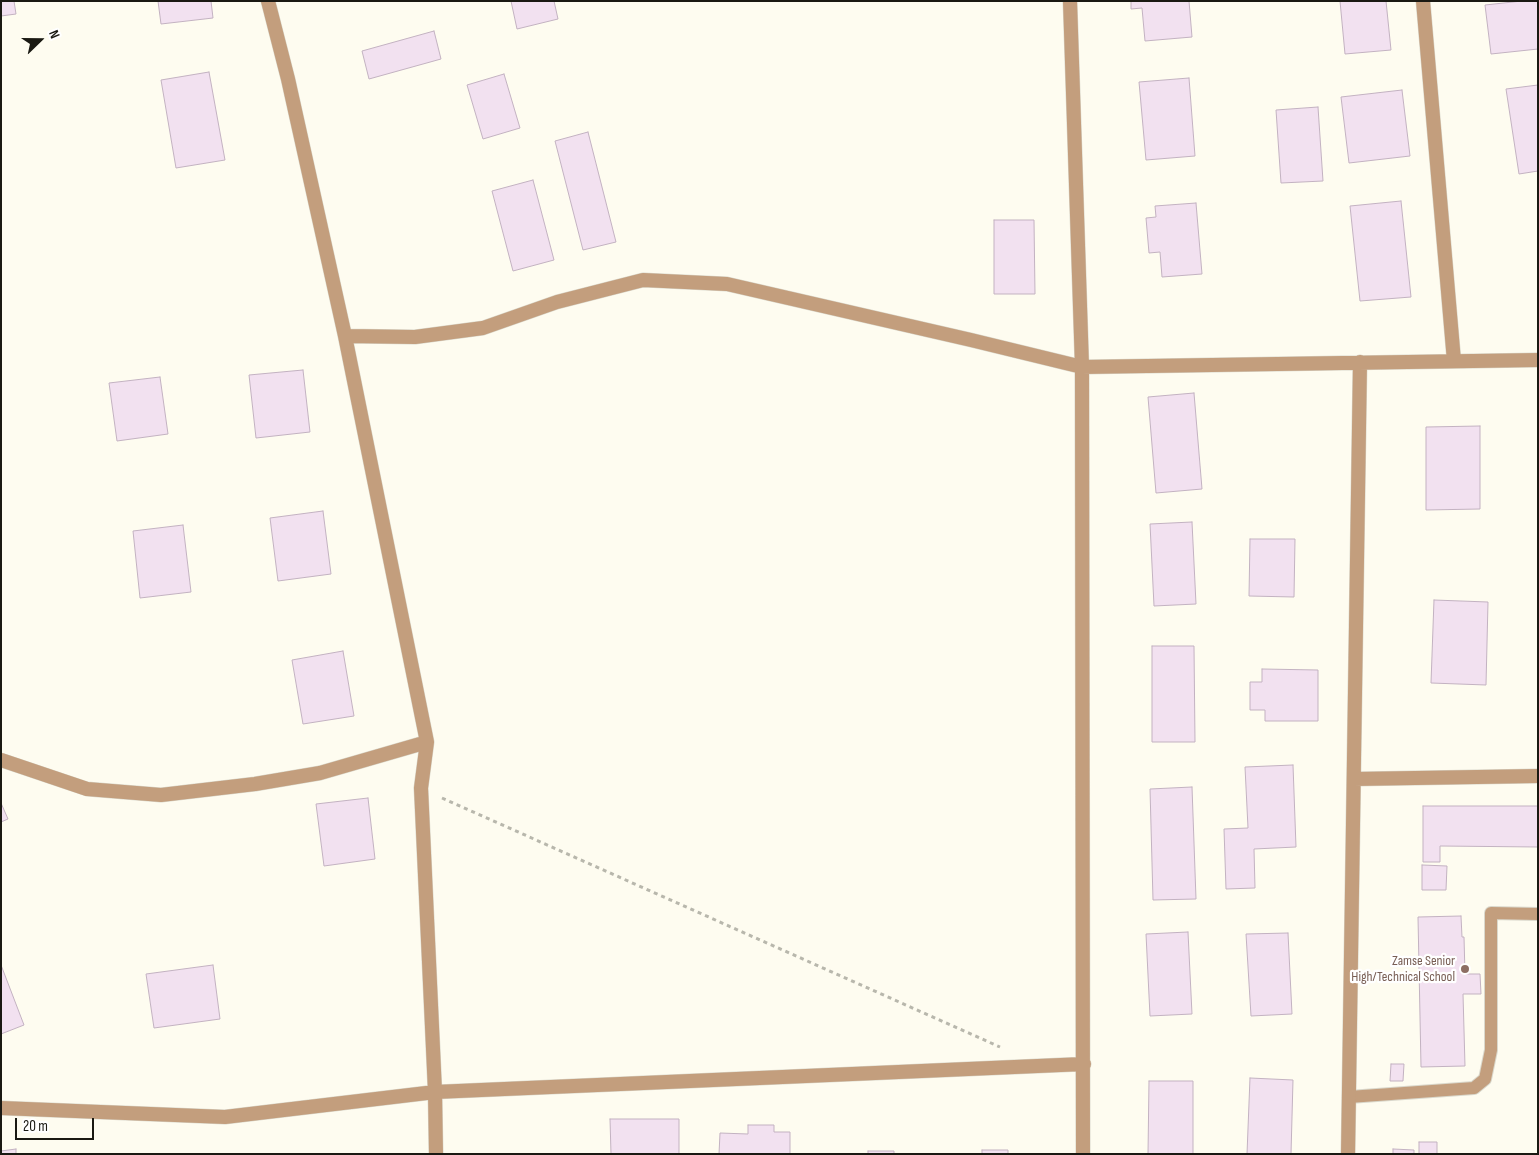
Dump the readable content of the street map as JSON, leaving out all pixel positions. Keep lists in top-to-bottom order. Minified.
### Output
{"places":["Zamse Senior High/Technical School"],"scale_bar":"20 m","north":"right"}
